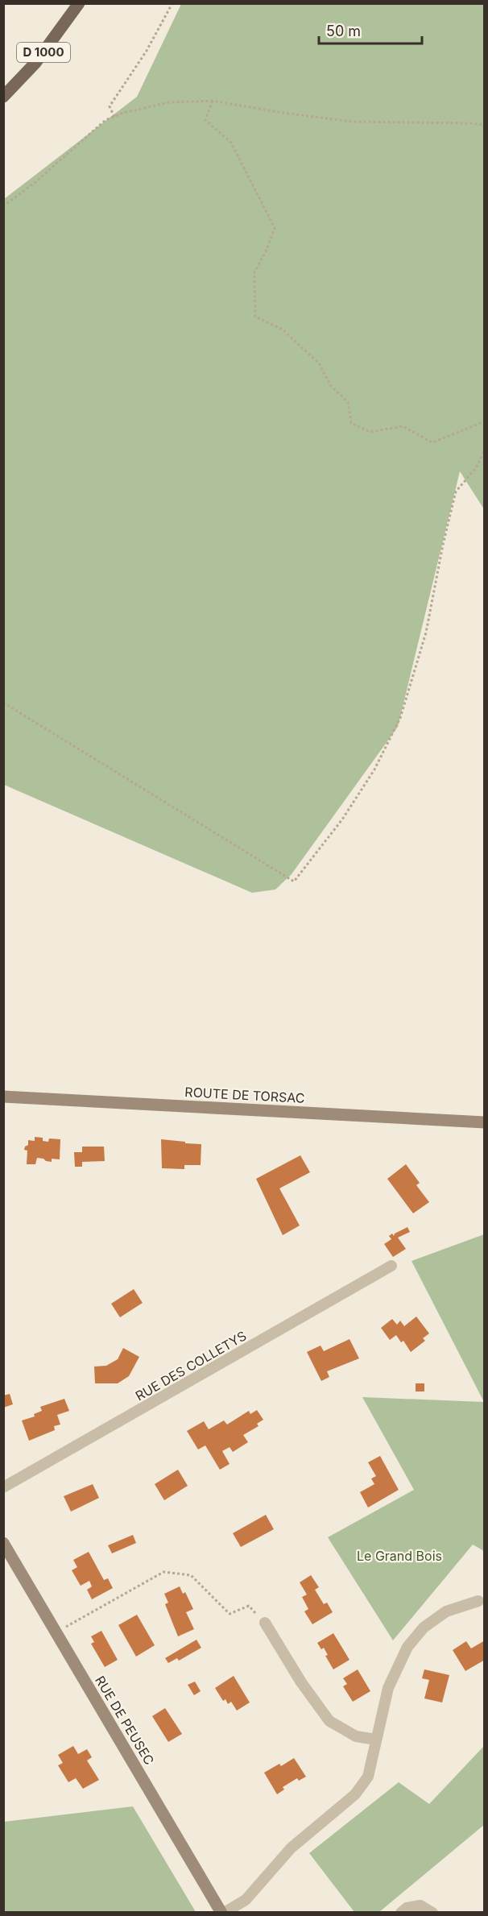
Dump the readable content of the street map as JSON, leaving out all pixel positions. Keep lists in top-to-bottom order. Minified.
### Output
{"streets":{"main road":["D 1000"],"street":["ROUTE DE TORSAC","RUE DES COLLETYS","RUE DE PEUSEC"]},"parks":["Le Grand Bois"],"scale_bar":"50 m"}
